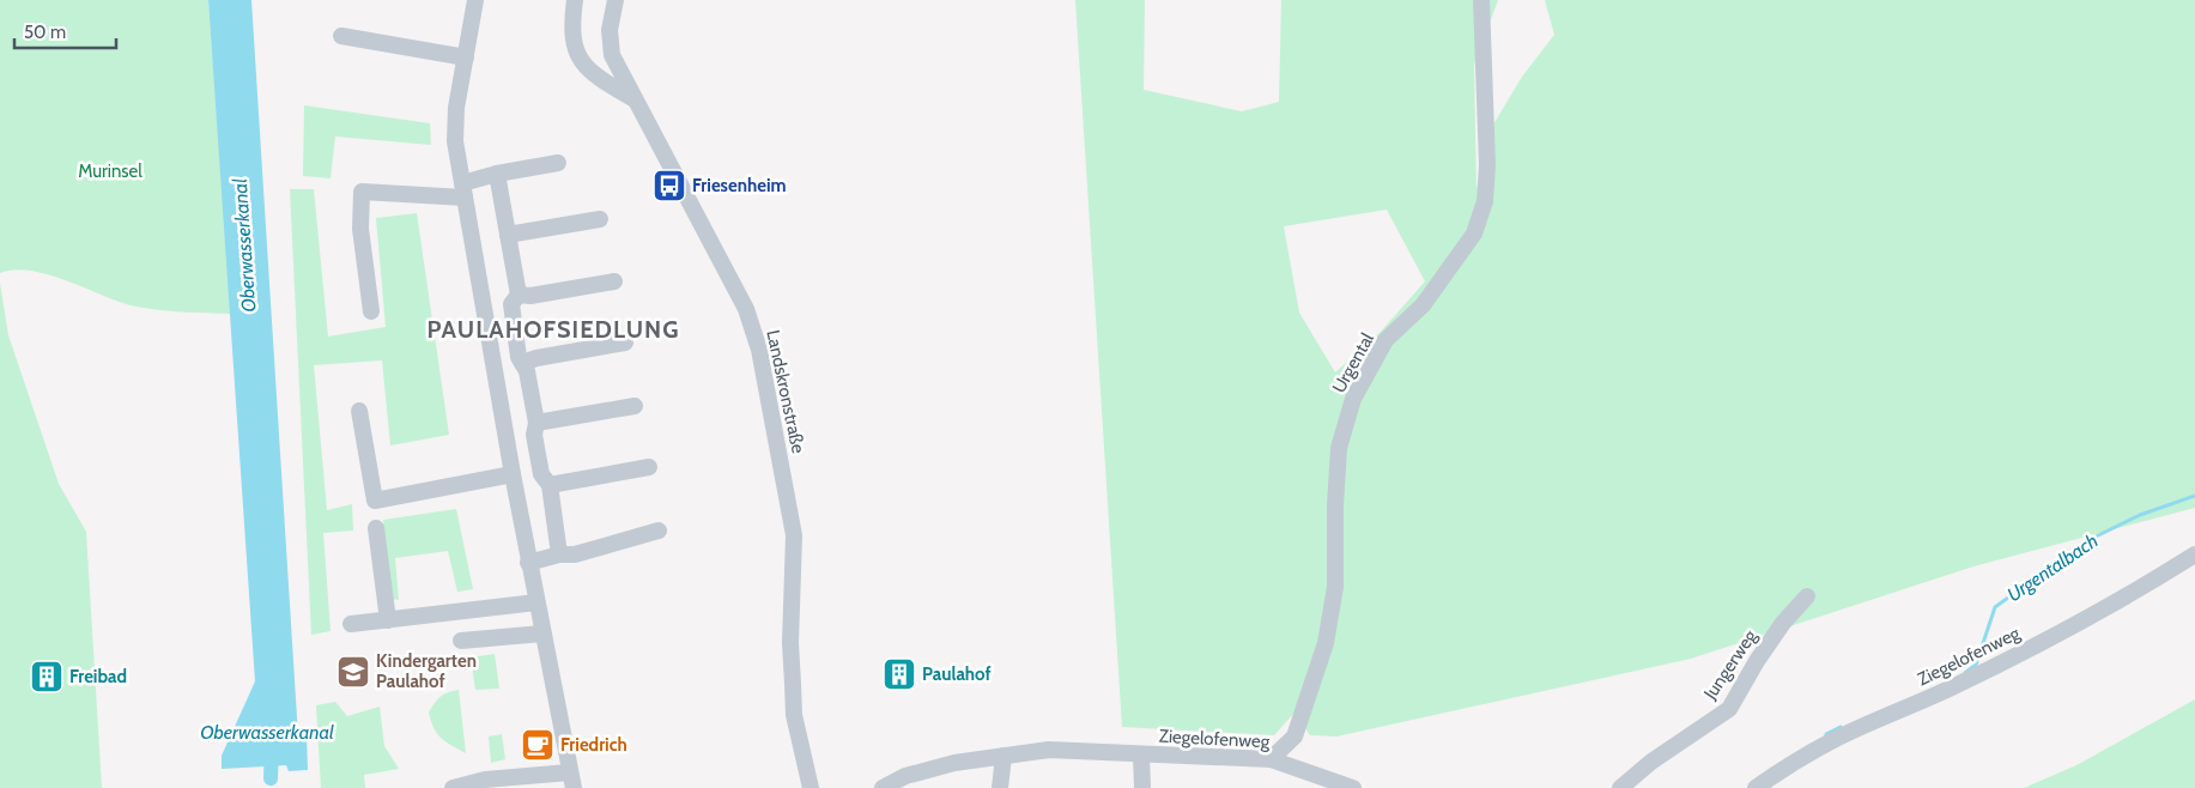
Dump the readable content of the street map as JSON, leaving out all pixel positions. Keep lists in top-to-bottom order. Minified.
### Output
{"streets":{"street":["Urgental","Landskronstraße","Ziegelofenweg","Jungerweg"]},"crossings":[["Urgental","Ziegelofenweg"]],"districts":["PAULAHOFSIEDLUNG"],"water":["Oberwasserkanal","Urgentalbach"],"parks":["Murinsel"],"places":{"bus stop":["Friesenheim"],"school or university":["Kindergarten Paulahof"],"building":["Paulahof","Freibad"],"cafe":["Friedrich"]},"scale_bar":"50 m"}
